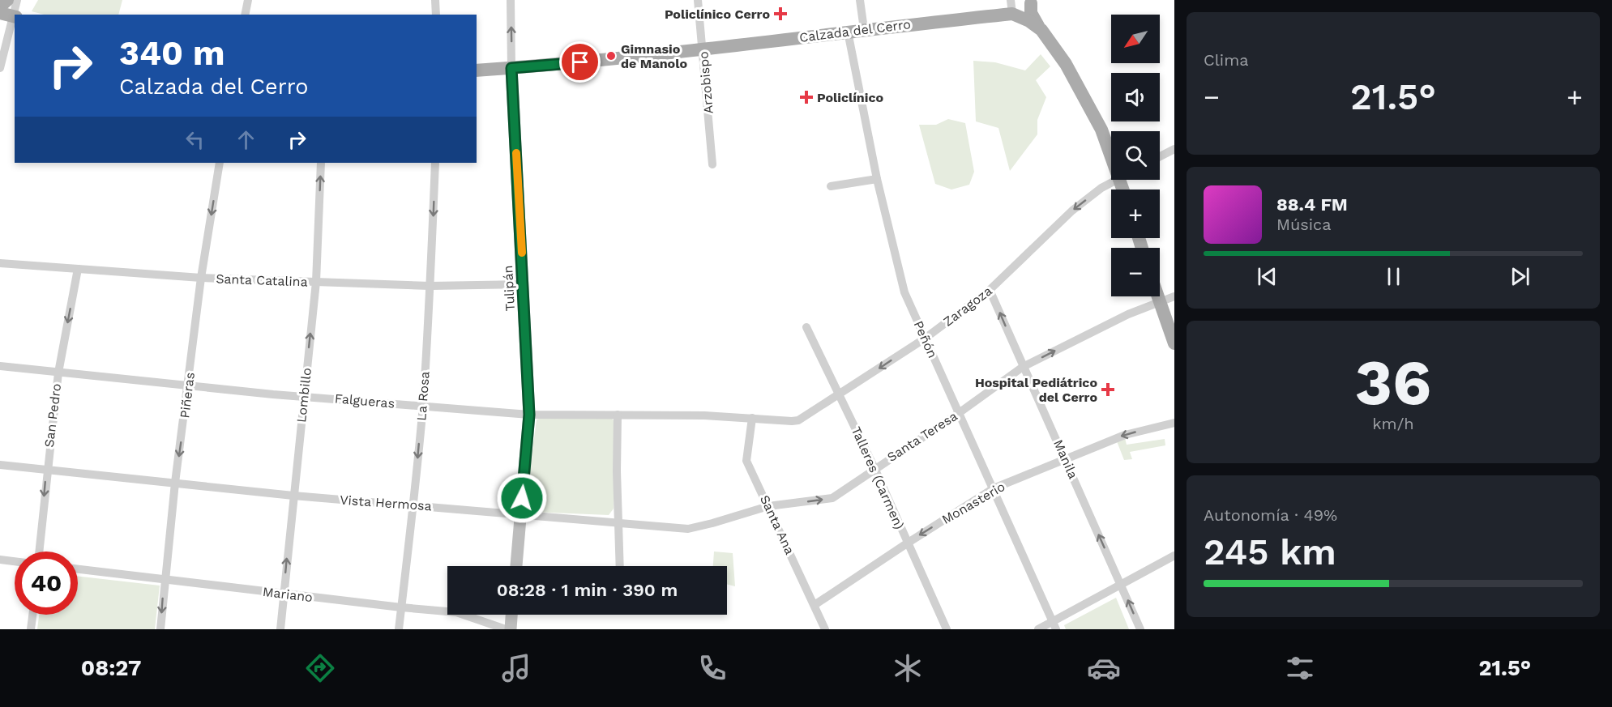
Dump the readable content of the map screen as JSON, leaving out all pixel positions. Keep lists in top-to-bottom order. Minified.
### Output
{"streets":{"main road":["Calzada del Cerro"],"street":["Arzobispo","Santa Catalina","Tulipán","Zaragoza","Peñón","Piñeras","Lombillo","La Rosa","Falgueras","San Pedro","Santa Teresa","Manila","Talleres (Carmen)","Vista Hermosa","Monasterio","Santa Ana","Mariano"]},"crossings":[["Calzada del Cerro","Arzobispo"],["Calzada del Cerro","Tulipán"],["Calzada del Cerro","Peñón"],["Santa Catalina","Tulipán"],["Santa Catalina","Piñeras"],["Santa Catalina","Lombillo"],["Santa Catalina","La Rosa"],["Santa Catalina","San Pedro"],["Tulipán","Falgueras"],["Tulipán","Vista Hermosa"],["Zaragoza","Peñón"],["Zaragoza","Falgueras"],["Zaragoza","Manila"],["Zaragoza","Talleres (Carmen)"],["Zaragoza","Santa Ana"],["Peñón","Santa Teresa"],["Peñón","Monasterio"],["Piñeras","Falgueras"],["Piñeras","Vista Hermosa"],["Piñeras","Mariano"],["Lombillo","Falgueras"],["Lombillo","Vista Hermosa"],["Lombillo","Mariano"],["La Rosa","Falgueras"],["La Rosa","Vista Hermosa"],["La Rosa","Mariano"],["Falgueras","San Pedro"],["San Pedro","Vista Hermosa"],["Santa Teresa","Manila"],["Santa Teresa","Talleres (Carmen)"],["Santa Teresa","Vista Hermosa"],["Santa Teresa","Santa Ana"],["Manila","Monasterio"],["Talleres (Carmen)","Monasterio"],["Vista Hermosa","Santa Ana"],["Monasterio","Santa Ana"]],"one_way":["Zaragoza","Piñeras","Lombillo","La Rosa","San Pedro","Santa Teresa","Manila","Monasterio"],"places":{"health":["Policlínico Cerro","Policlínico","Hospital Pediátrico del Cerro"],"other":["Gimnasio de Manolo"]},"north":"bottom left","page":{"tile":["Clima",["36","km/h"],["Autonomía · 49%","245 km"]],"map_buttons":["+","−"],"turn":["340 m","Calzada del Cerro"],"heat":["−","21.5°","+"],"song":["88.4 FM","Música"],"limit":"40","trip":"08:28 · 1 min · 390 m","tabs":["08:27","21.5°"]}}
